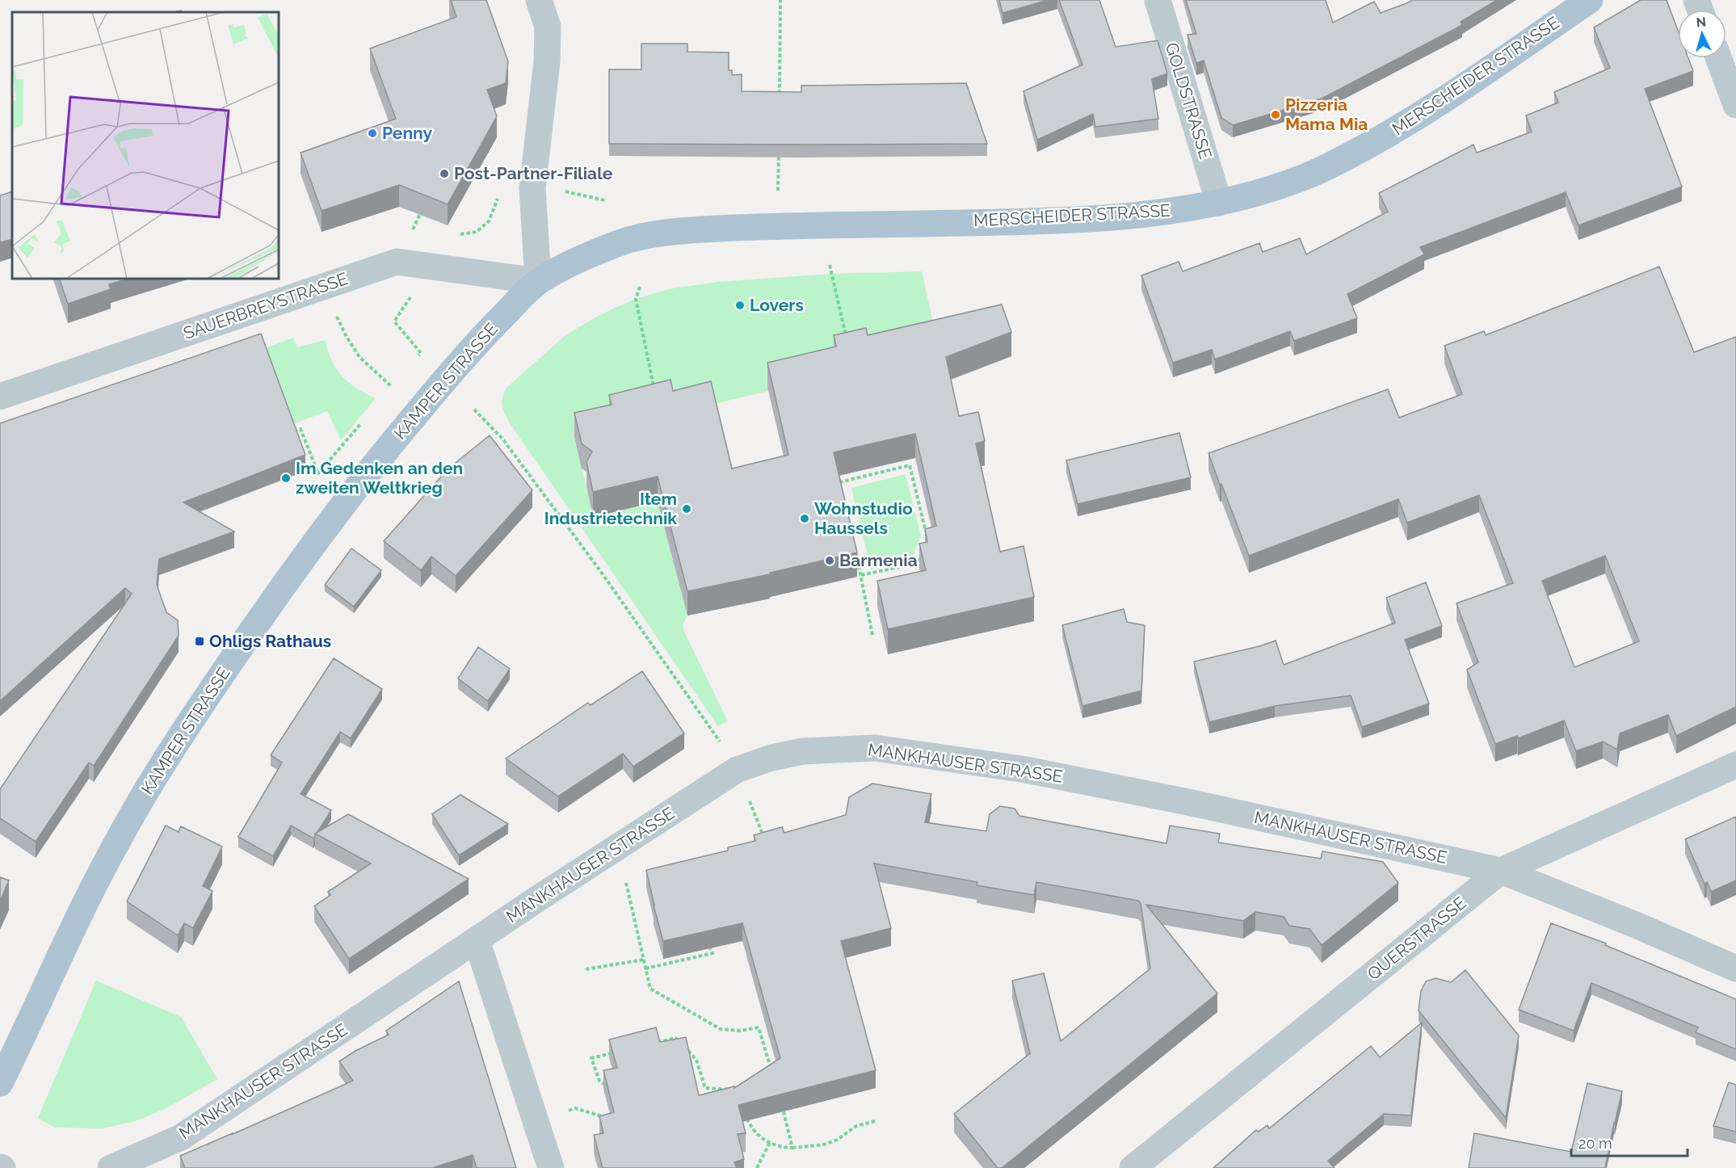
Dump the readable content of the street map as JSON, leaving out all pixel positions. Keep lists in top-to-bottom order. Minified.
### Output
{"streets":{"main road":["MERSCHEIDER STRASSE","KAMPER STRASSE"],"street":["GOLDSTRASSE","SAUERBREYSTRASSE","MANKHAUSER STRASSE","QUERSTRASSE"]},"crossings":[["MERSCHEIDER STRASSE","GOLDSTRASSE"],["MERSCHEIDER STRASSE","SAUERBREYSTRASSE"],["MERSCHEIDER STRASSE","KAMPER STRASSE"],["SAUERBREYSTRASSE","KAMPER STRASSE"],["MANKHAUSER STRASSE","QUERSTRASSE"]],"places":{"other":["Pizzeria Mama Mia","Penny","Post-Partner-Filiale","Lovers","Im Gedenken an den zweiten Weltkrieg","Item Industrietechnik","Wohnstudio Haussels","Barmenia"],"transit":["Ohligs Rathaus"]},"scale_bar":"20 m","north":"top"}
